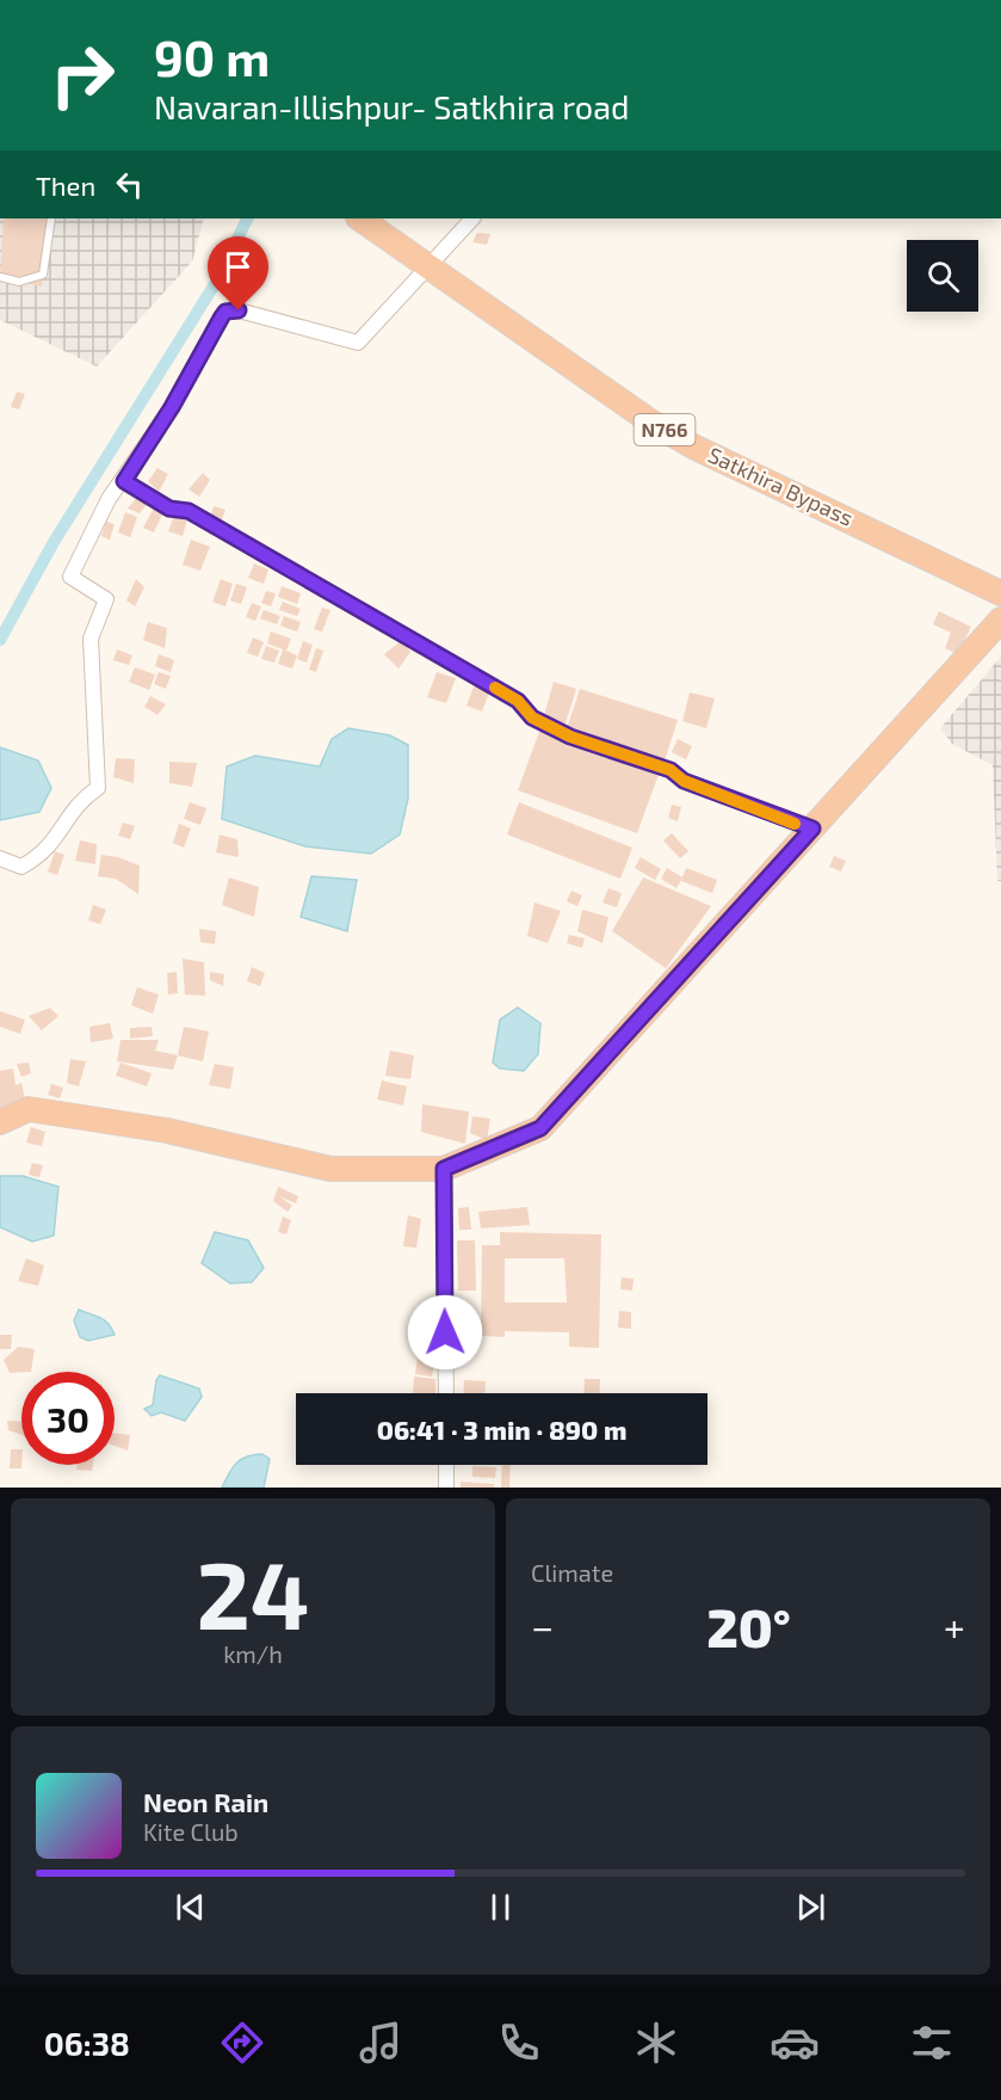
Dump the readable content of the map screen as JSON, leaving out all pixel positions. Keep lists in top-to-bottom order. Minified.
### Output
{"streets":{"highway":["N766","Satkhira Bypass"]},"page":{"turn":["90 m","Navaran-Illishpur- Satkhira road"],"then":"Then","limit":"30","trip":"06:41 · 3 min · 890 m","tile":[["24","km/h"],"Climate"],"heat":["−","20°","+"],"song":["Neon Rain","Kite Club"],"tabs":"06:38"}}
